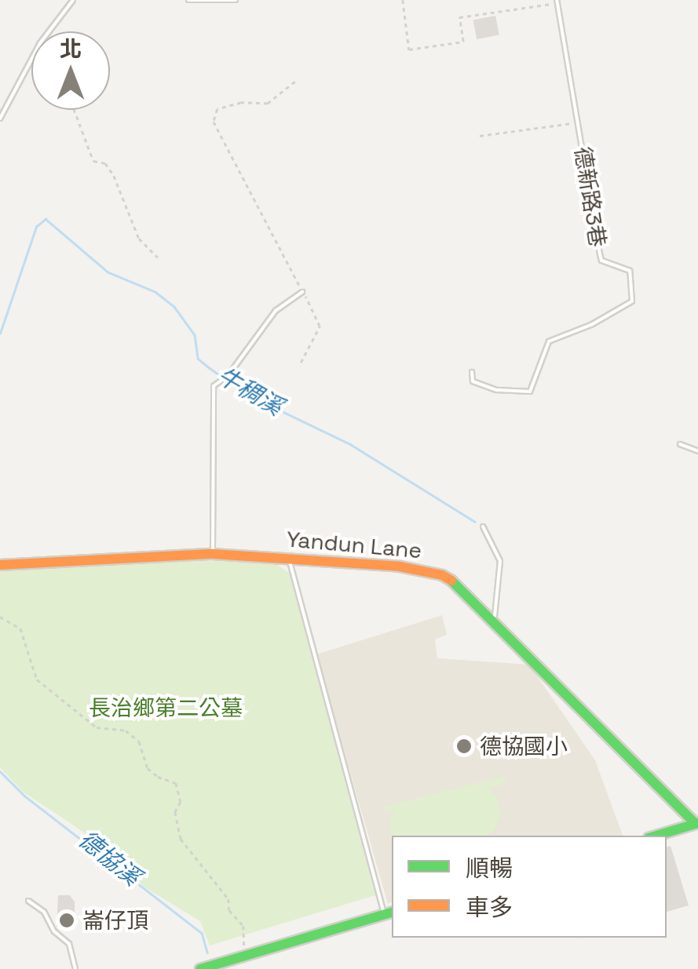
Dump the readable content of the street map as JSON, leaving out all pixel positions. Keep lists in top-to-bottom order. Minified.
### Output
{"streets":{"street":["Yandun Lane"],"lane":["德新路3巷"]},"water":["牛稠溪","德協溪"],"parks":["長治鄉第二公墓"],"places":["德協國小","崙仔頂"],"legend":["順暢","車多"],"north":"top"}
